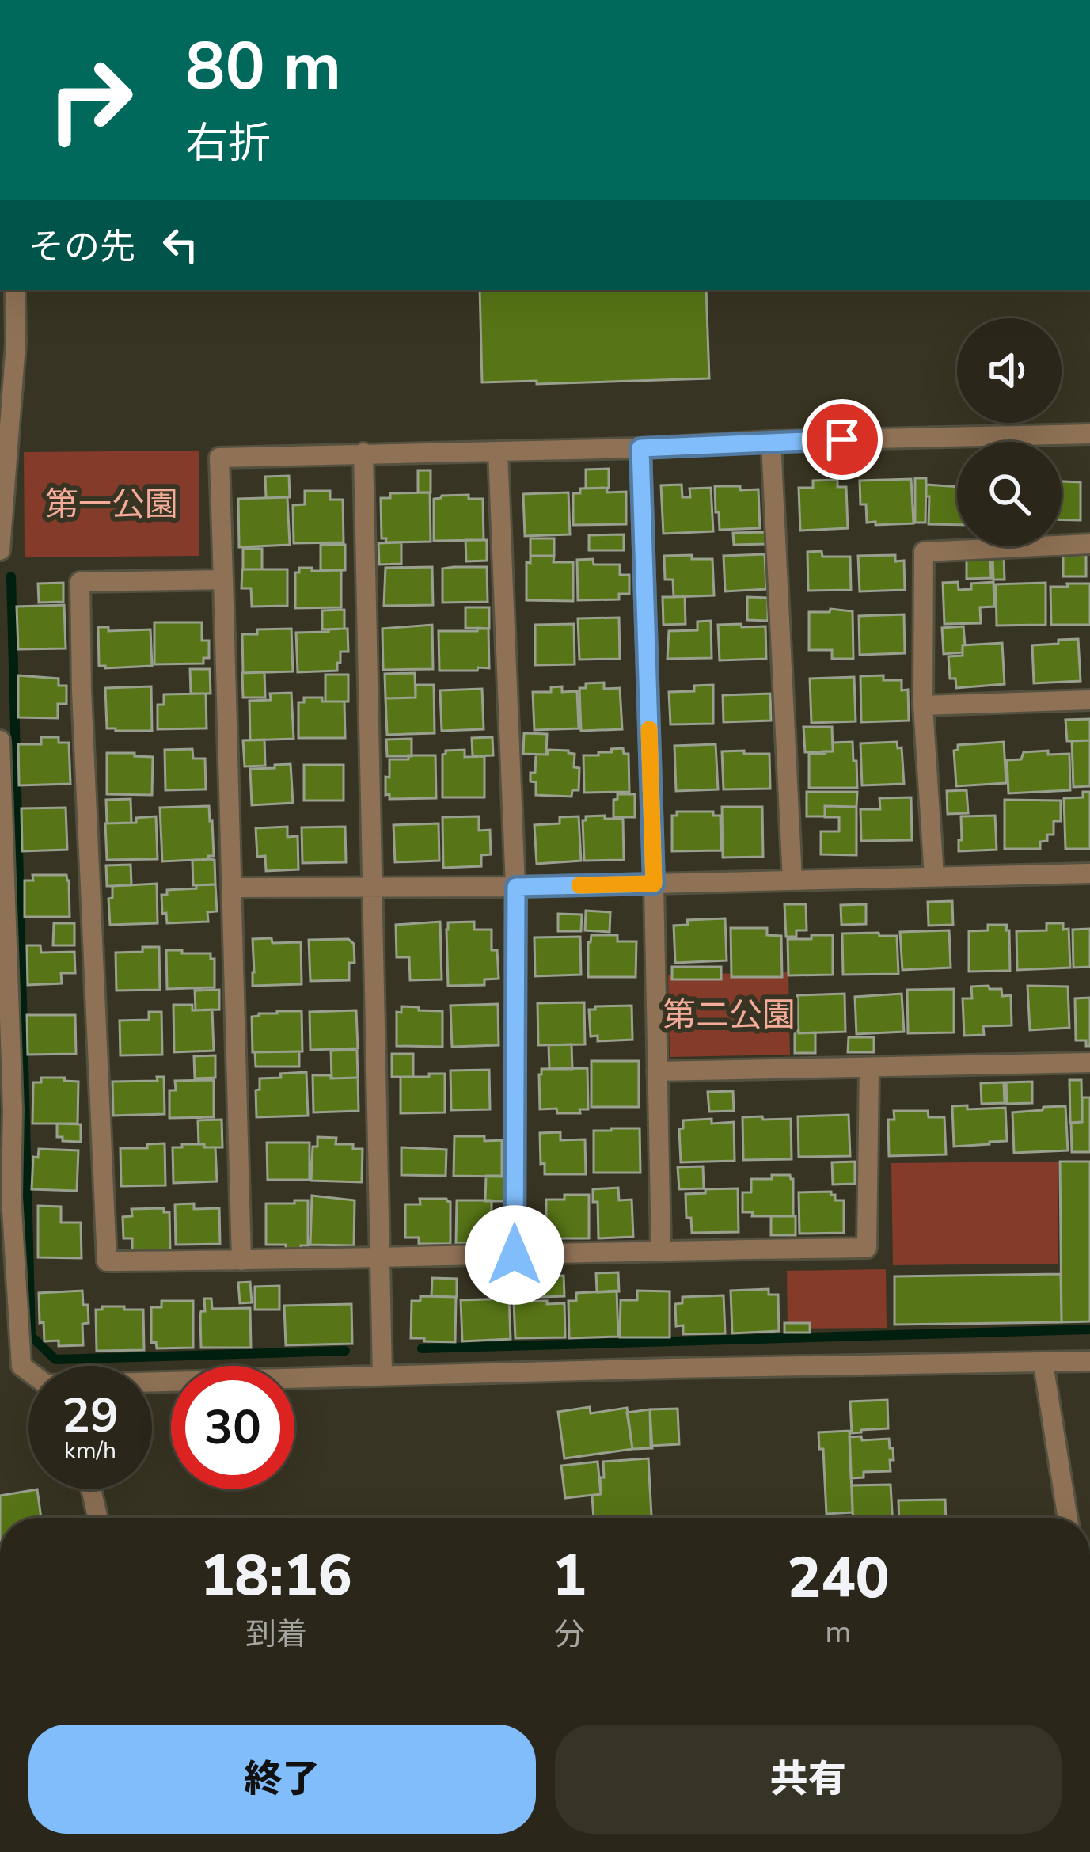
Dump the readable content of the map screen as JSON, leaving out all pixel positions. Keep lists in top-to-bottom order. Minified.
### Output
{"parks":["第一公園","第二公園"],"page":{"turn":["80 m","右折"],"then":"その先","speed":"29 km/h","limit":"30","eta":["18:16","到着","1","分","240","m"],"buttons":["終了","共有"]}}
